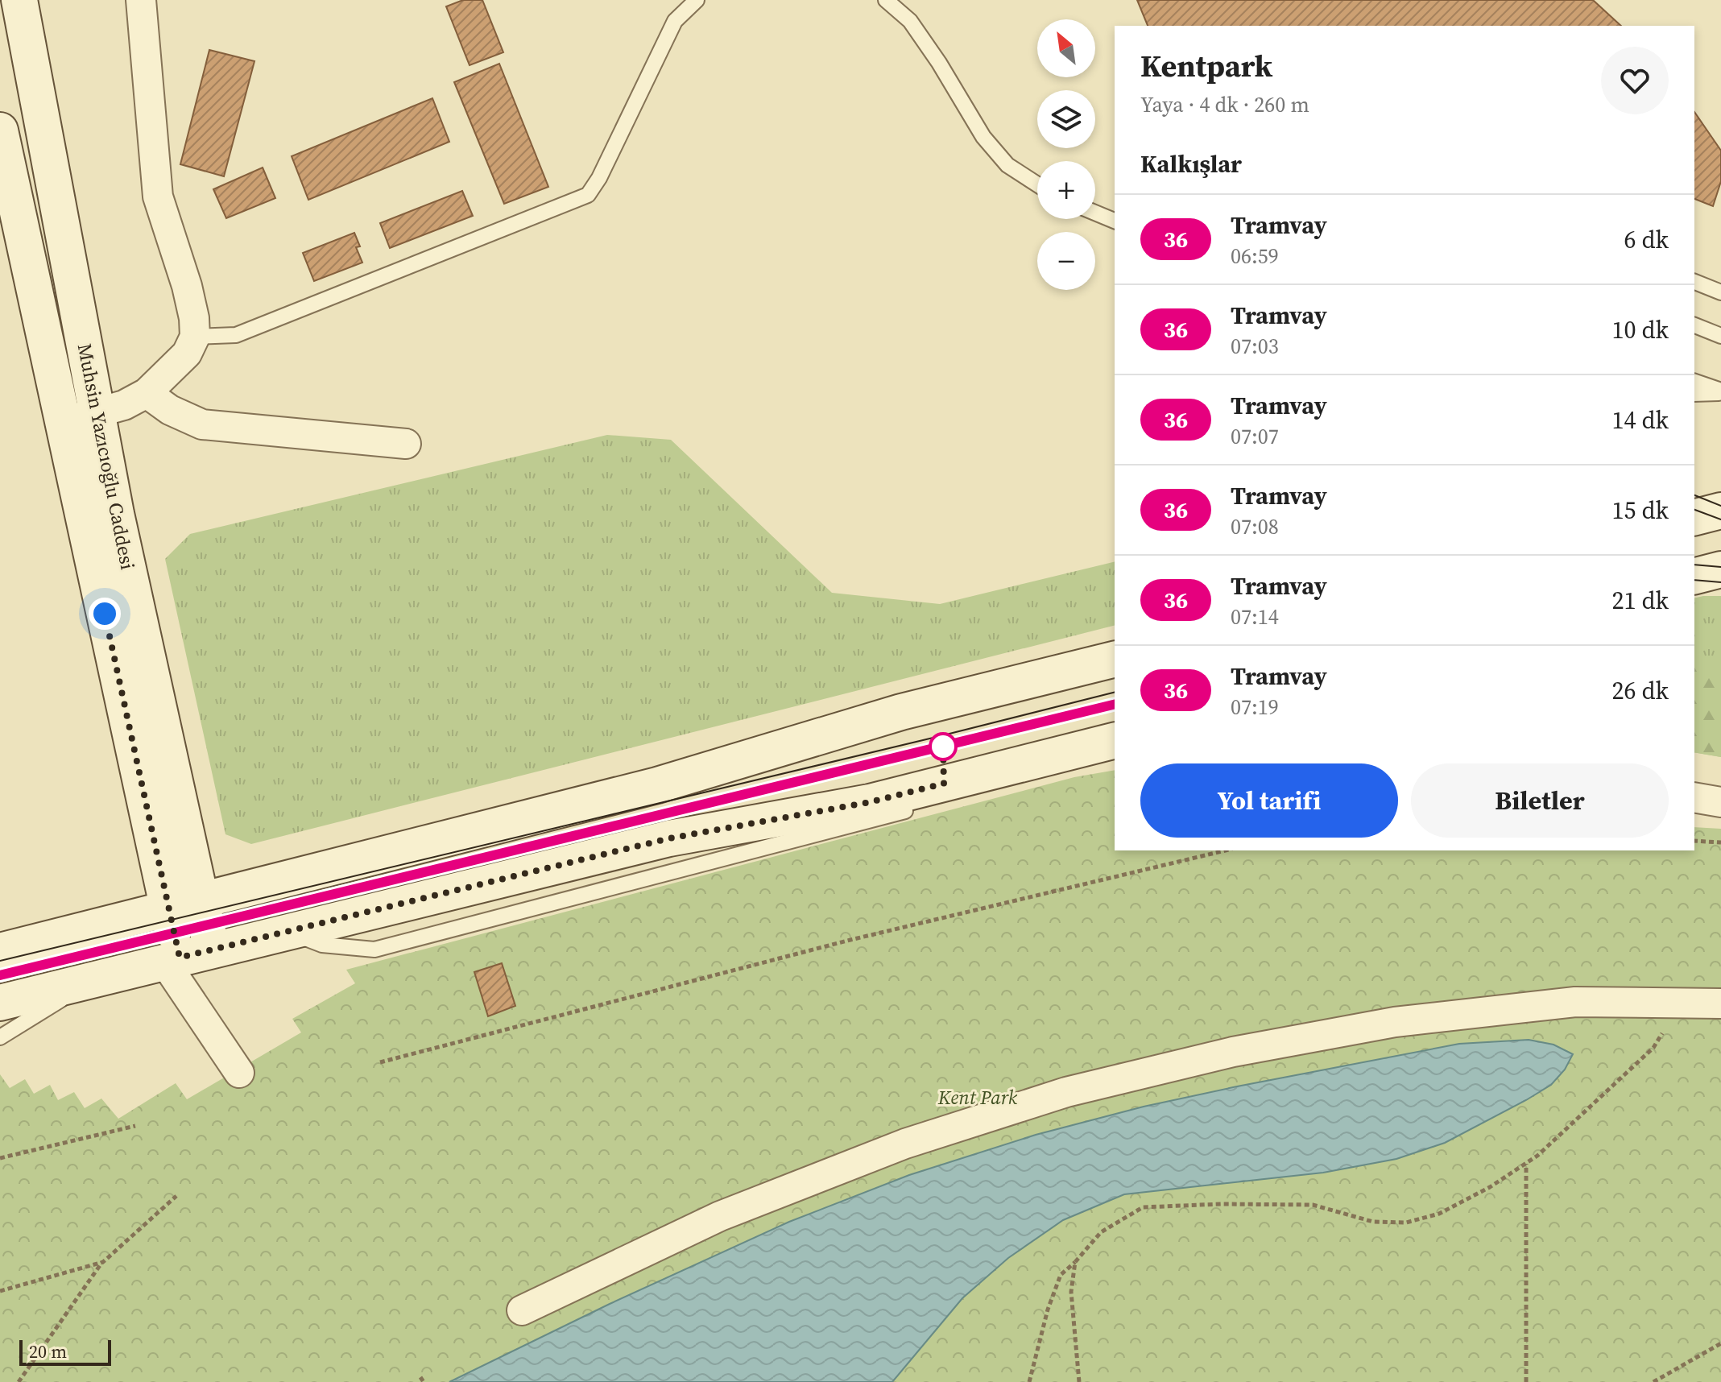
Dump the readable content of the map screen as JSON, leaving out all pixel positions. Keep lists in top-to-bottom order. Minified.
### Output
{"streets":{"main road":["Muhsin Yazıcıoğlu Caddesi"]},"parks":["Kent Park"],"lines":["tram line 36"],"scale_bar":"20 m","north":"top left","page":{"map_buttons":["+","−"],"heading":[["Kentpark","Yaya · 4 dk · 260 m"],"Kalkışlar"],"list":[{"mark":"36","name":"Tramvay","note":"06:59","value":"6 dk"},{"mark":"36","name":"Tramvay","note":"07:03","value":"10 dk"},{"mark":"36","name":"Tramvay","note":"07:07","value":"14 dk"},{"mark":"36","name":"Tramvay","note":"07:08","value":"15 dk"},{"mark":"36","name":"Tramvay","note":"07:14","value":"21 dk"},{"mark":"36","name":"Tramvay","note":"07:19","value":"26 dk"}],"buttons":["Yol tarifi","Biletler"],"scale":"20 m"}}
